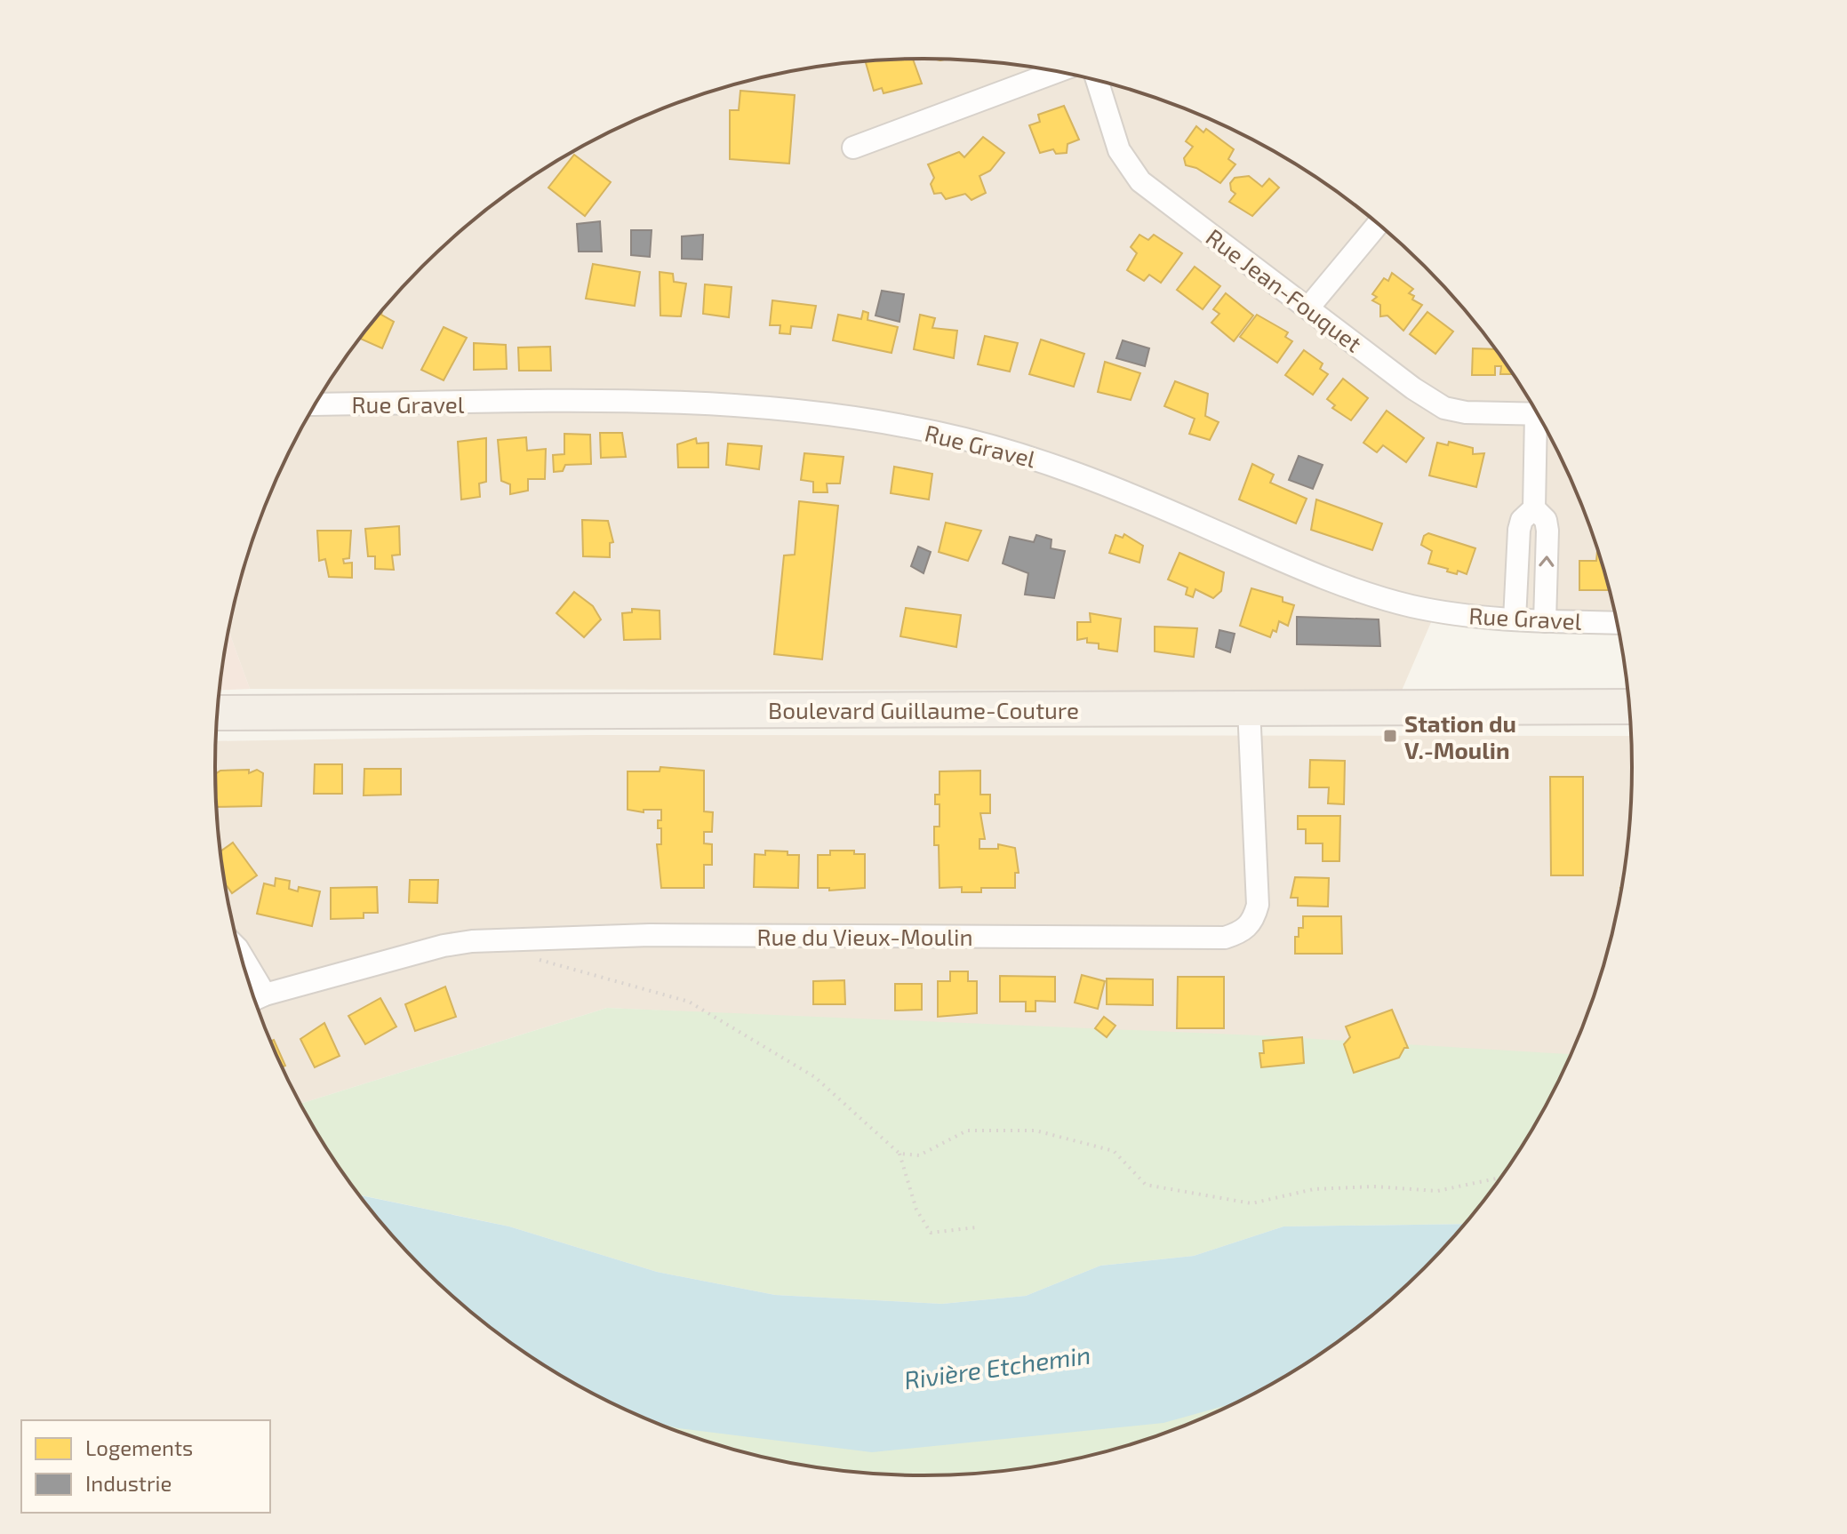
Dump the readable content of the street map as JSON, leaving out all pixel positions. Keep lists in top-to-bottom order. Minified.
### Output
{"streets":{"main road":["Boulevard Guillaume-Couture"],"street":["Rue Jean-Fouquet","Rue Gravel","Rue du Vieux-Moulin"]},"crossings":[["Boulevard Guillaume-Couture","Rue du Vieux-Moulin"]],"water":["Rivière Etchemin"],"places":{"transit":["Station du V.-Moulin"]},"legend":["Logements","Industrie"]}
